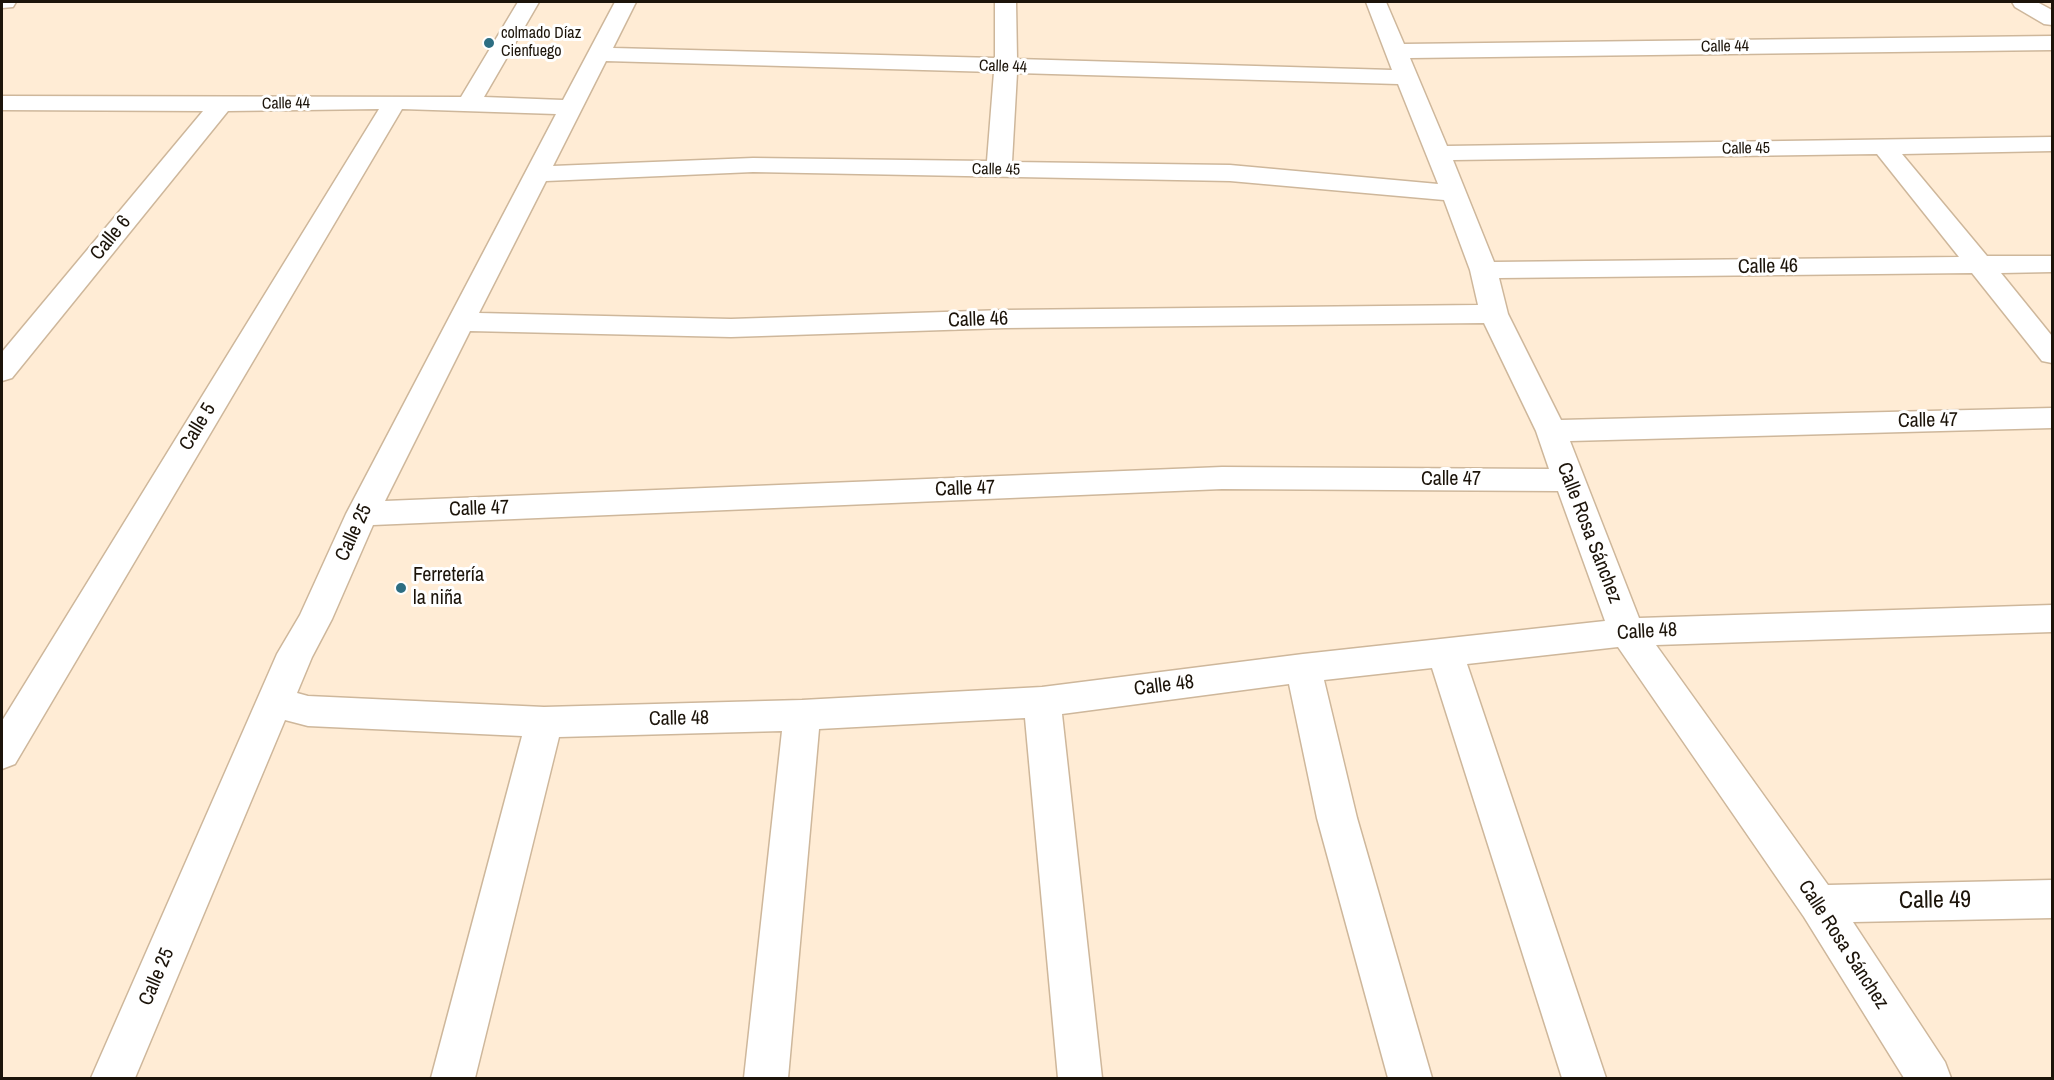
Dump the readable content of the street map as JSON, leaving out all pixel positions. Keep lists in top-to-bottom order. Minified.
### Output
{"streets":{"street":["Calle 44","Calle 45","Calle 6","Calle 46","Calle 47","Calle 5","Calle 25","Calle Rosa Sánchez","Calle 48","Calle 49"]},"crossings":[["Calle 44","Calle 6"],["Calle 44","Calle 5"],["Calle 44","Calle 25"],["Calle 44","Calle Rosa Sánchez"],["Calle 45","Calle 25"],["Calle 45","Calle Rosa Sánchez"],["Calle 46","Calle 25"],["Calle 46","Calle Rosa Sánchez"],["Calle 47","Calle 25"],["Calle 47","Calle Rosa Sánchez"],["Calle 25","Calle 48"],["Calle Rosa Sánchez","Calle 48"],["Calle Rosa Sánchez","Calle 49"]],"places":["colmado Díaz Cienfuego","Ferretería la niña"]}
